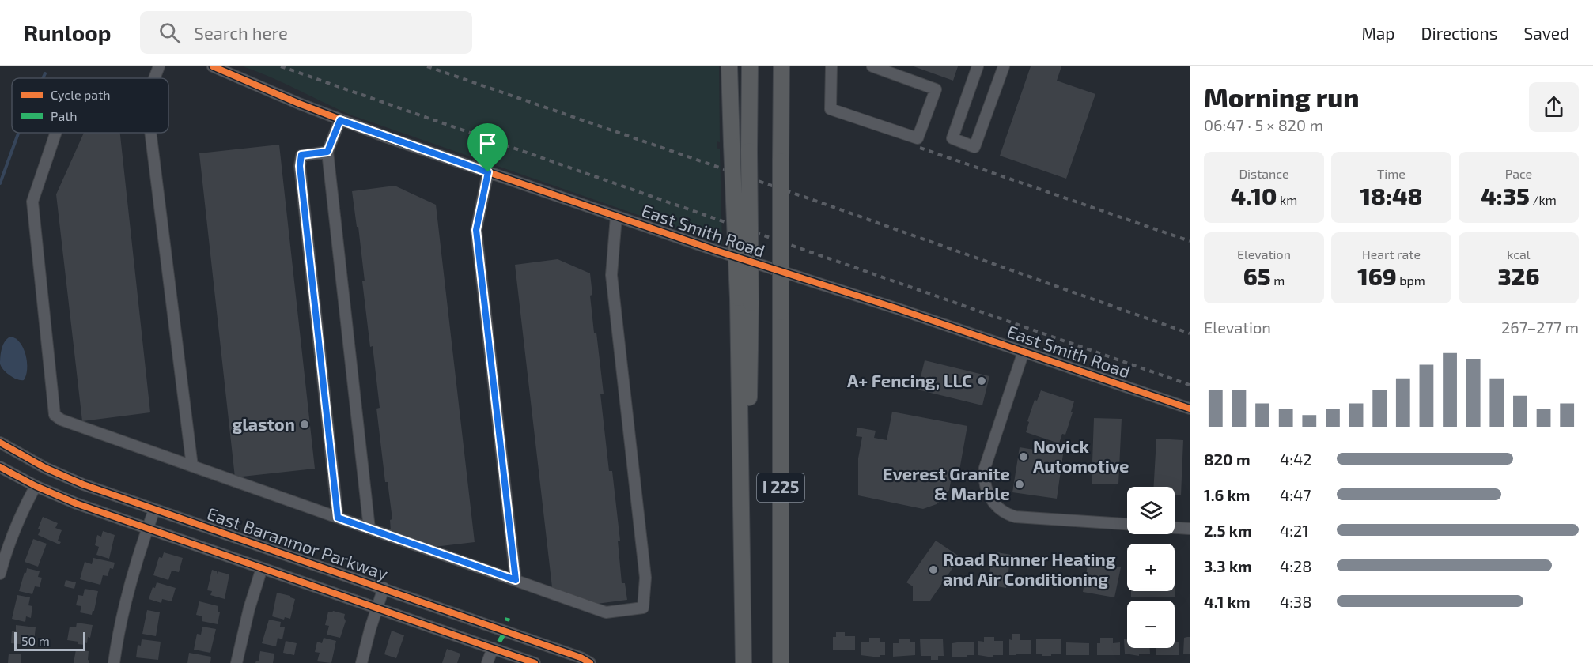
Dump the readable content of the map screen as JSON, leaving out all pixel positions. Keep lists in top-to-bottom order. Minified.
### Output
{"streets":{"highway":["I 225"],"street":["East Smith Road","East Baranmor Parkway"]},"places":["A+ Fencing, LLC","glaston","Novick Automotive","Everest Granite & Marble","Road Runner Heating and Air Conditioning"],"legend":["Cycle path","Path"],"scale_bar":"50 m","page":{"header":"Runloop","search":"Search here","nav":["Map","Directions","Saved"],"heading":["Morning run","06:47 · 5 × 820 m"],"stats":[["Distance","4.10 km"],["Time","18:48"],["Pace","4:35 /km"],["Elevation","65 m"],["Heart rate","169 bpm"],["kcal","326"]],"chart":["Elevation","267–277 m"],"list":[{"name":"820 m","note":"4:42"},{"name":"1.6 km","note":"4:47"},{"name":"2.5 km","note":"4:21"},{"name":"3.3 km","note":"4:28"},{"name":"4.1 km","note":"4:38"}],"map_buttons":["+","−"],"scale":"50 m"}}
